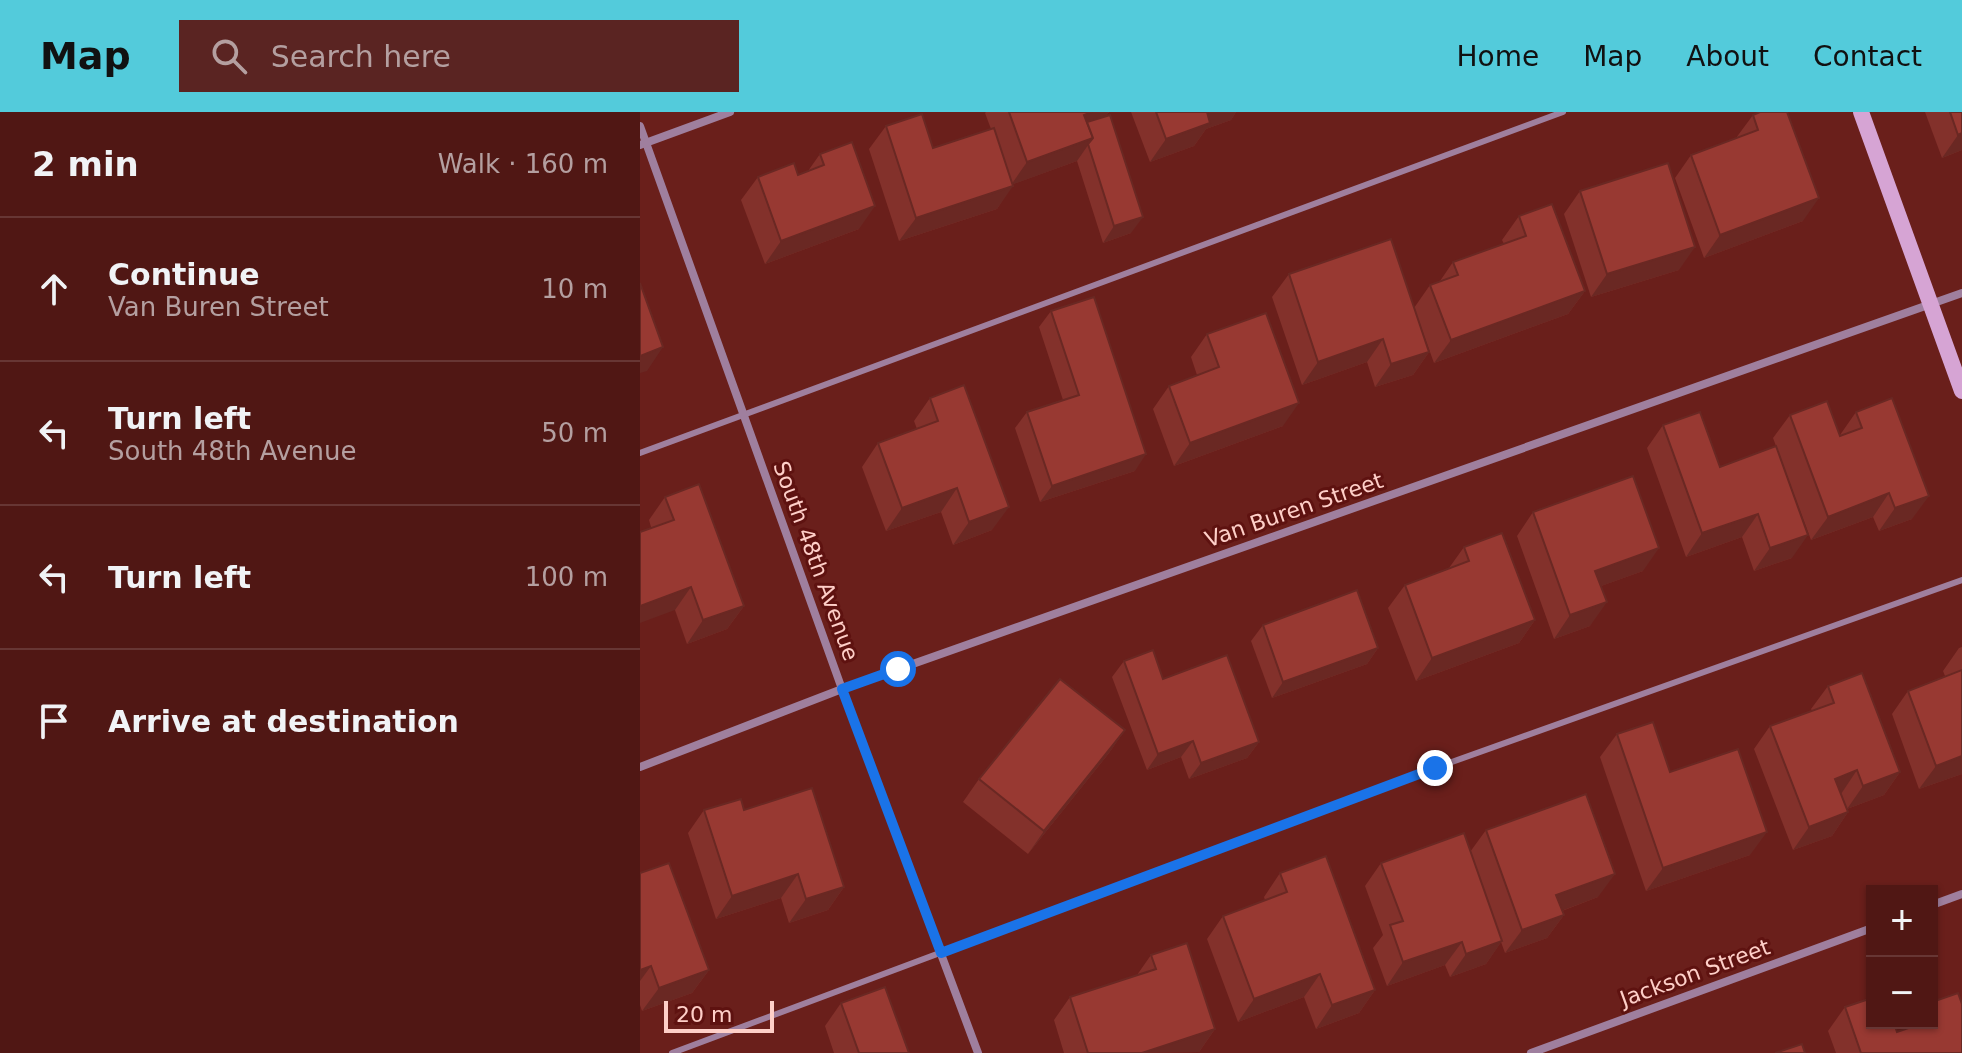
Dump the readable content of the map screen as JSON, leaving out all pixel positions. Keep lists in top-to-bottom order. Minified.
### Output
{"streets":{"street":["Van Buren Street","South 48th Avenue","Jackson Street"]},"crossings":[["Van Buren Street","South 48th Avenue"]],"scale_bar":"20 m","page":{"header":"Map","search":"Search here","nav":["Home","Map","About","Contact"],"heading":["2 min","Walk · 160 m"],"list":[["Continue","Van Buren Street","10 m"],["Turn left","South 48th Avenue","50 m"],["Turn left","100 m"],"Arrive at destination"],"map_buttons":["+","−"],"scale":"20 m"}}
